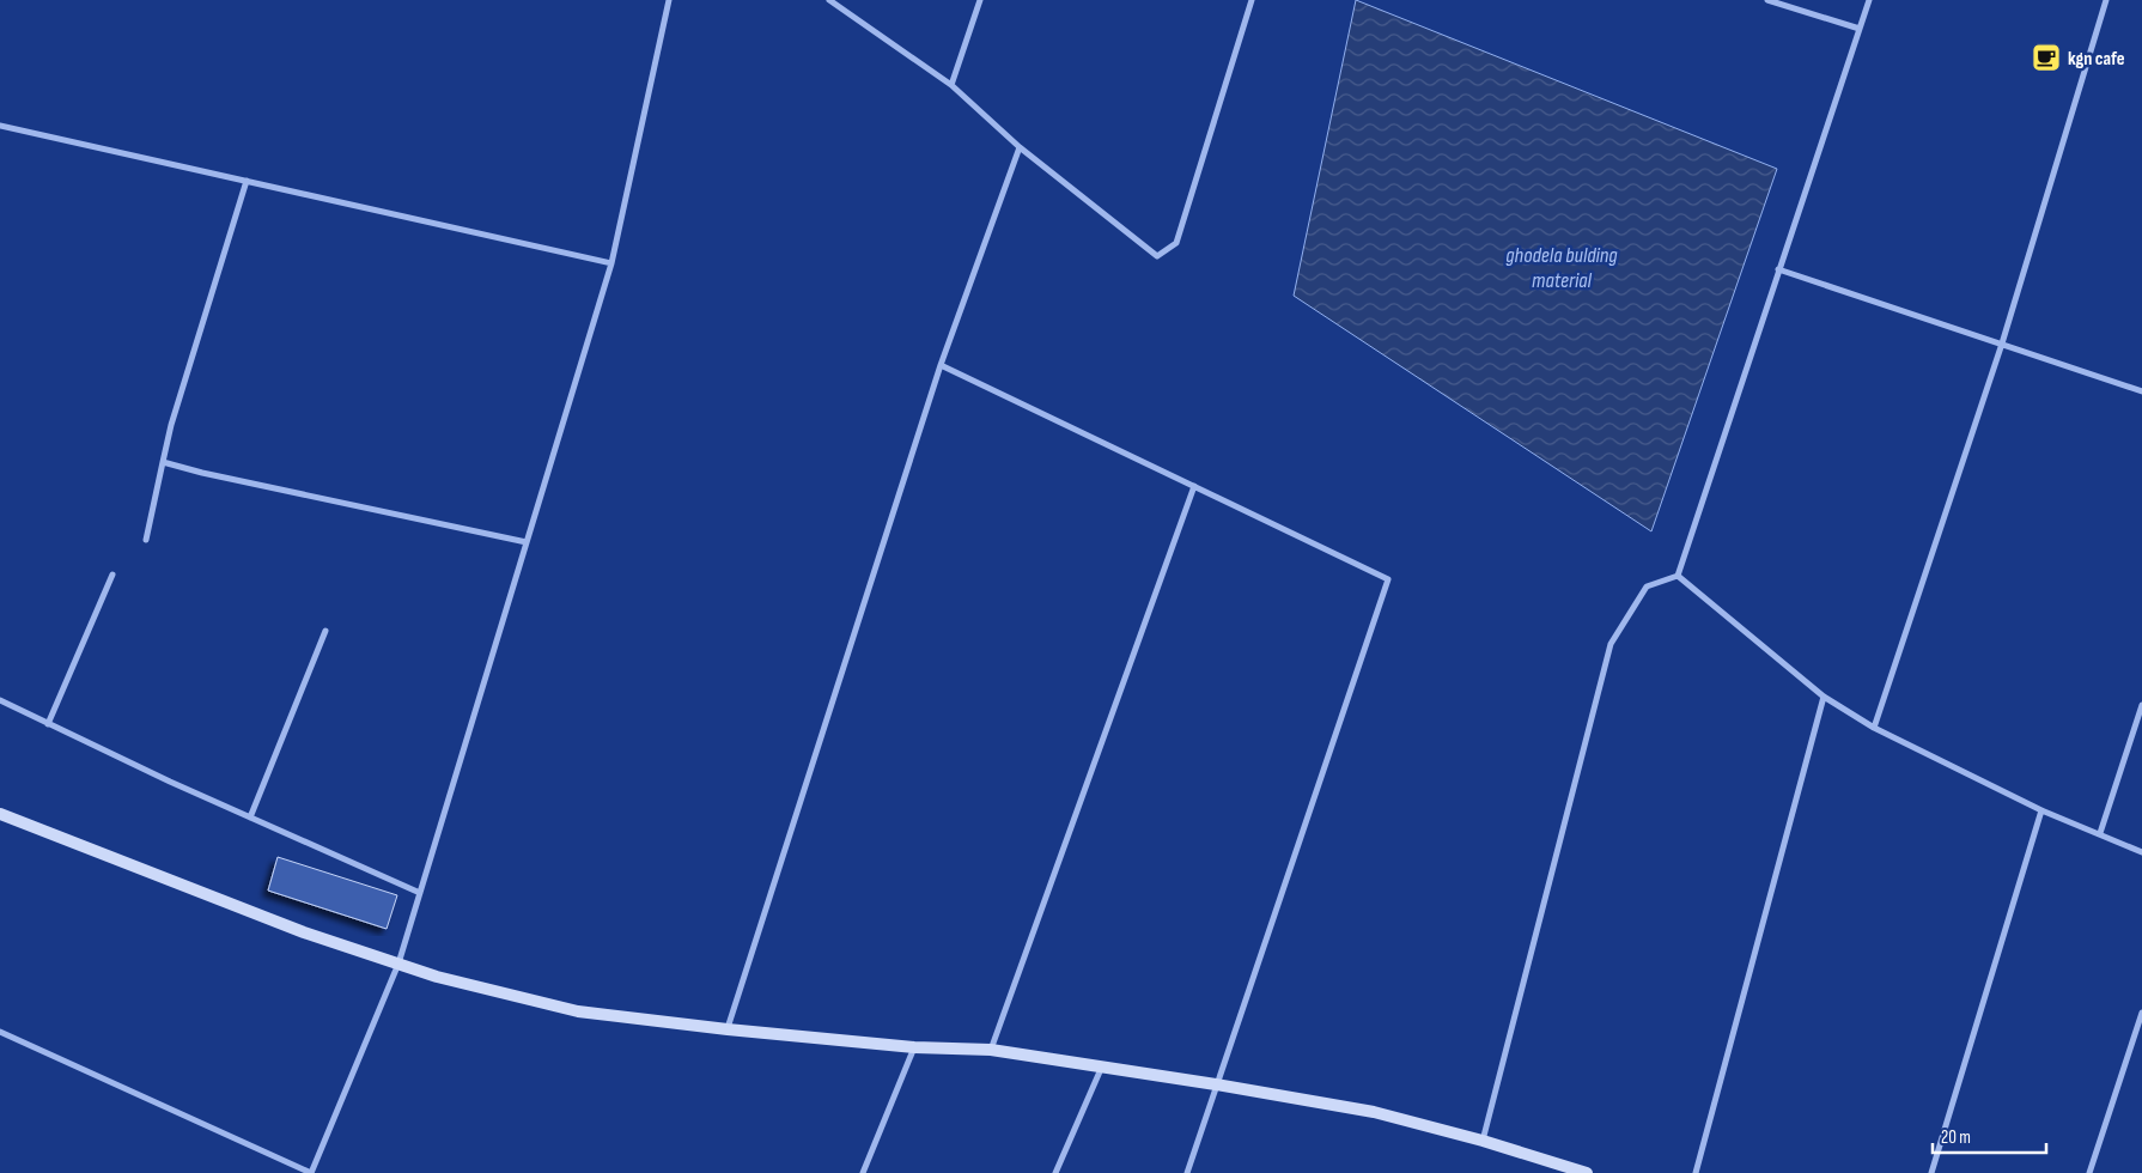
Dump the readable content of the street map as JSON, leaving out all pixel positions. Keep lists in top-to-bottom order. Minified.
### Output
{"water":["ghodela bulding material"],"places":{"cafe":["kgn cafe"]},"scale_bar":"20 m"}
